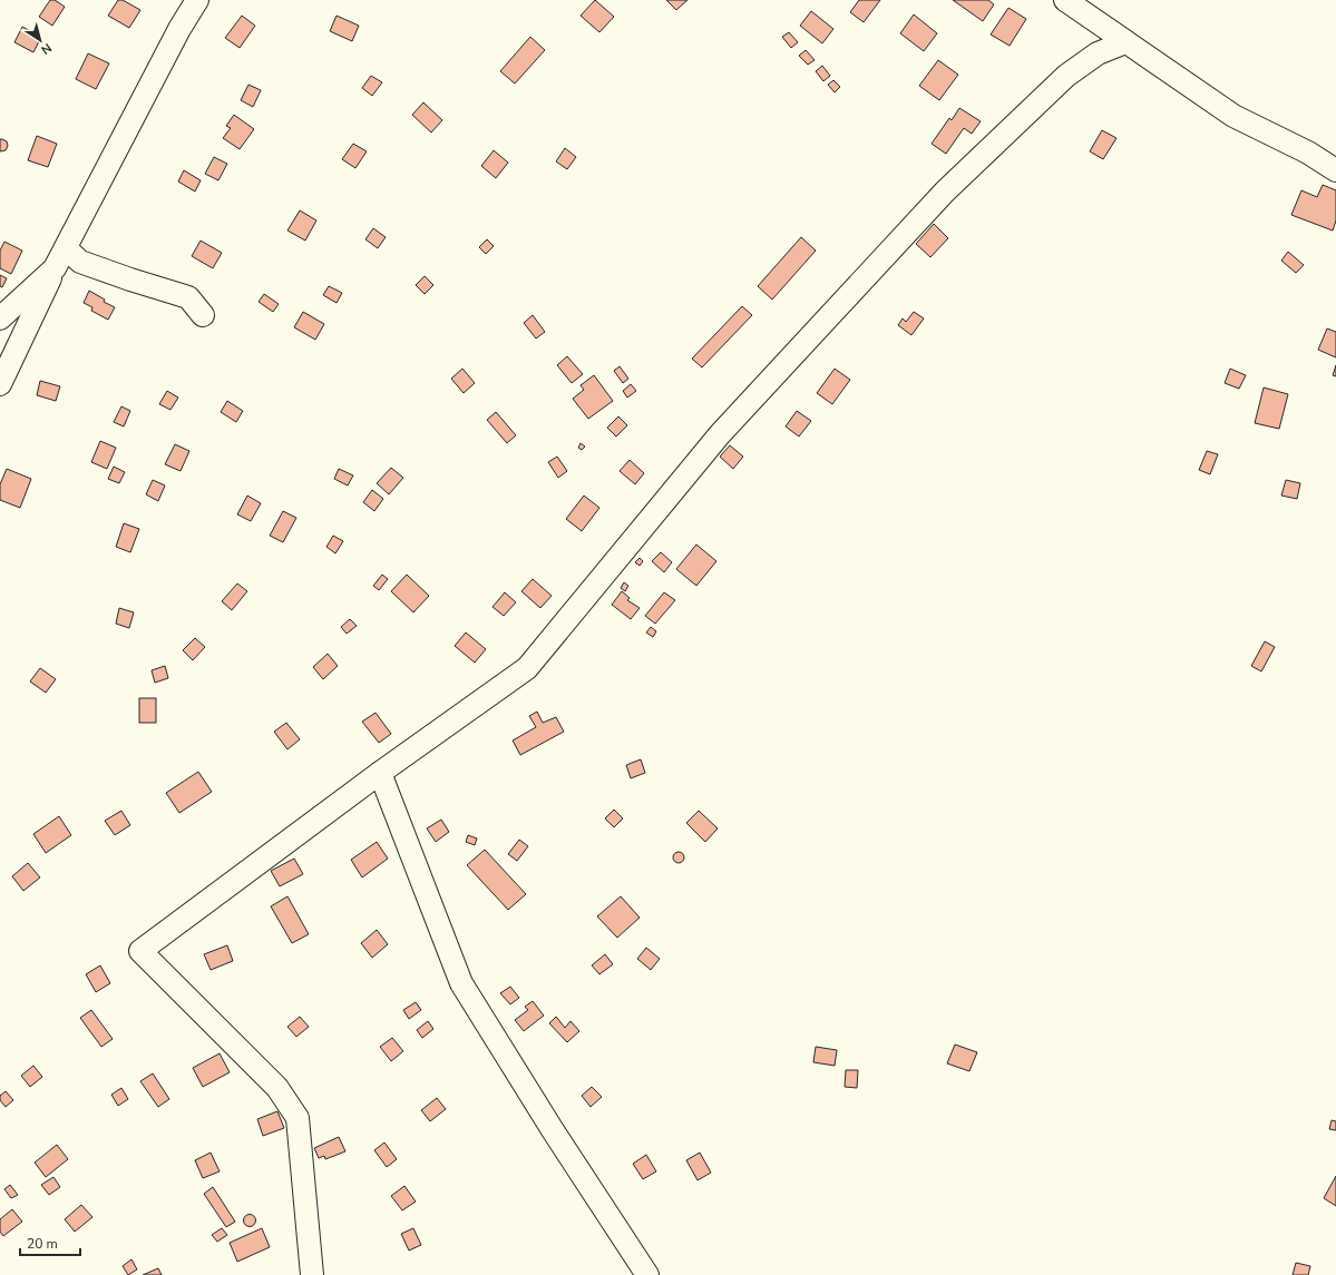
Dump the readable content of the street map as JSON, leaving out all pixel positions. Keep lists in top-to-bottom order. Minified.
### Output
{"scale_bar":"20 m","north":"bottom right"}
